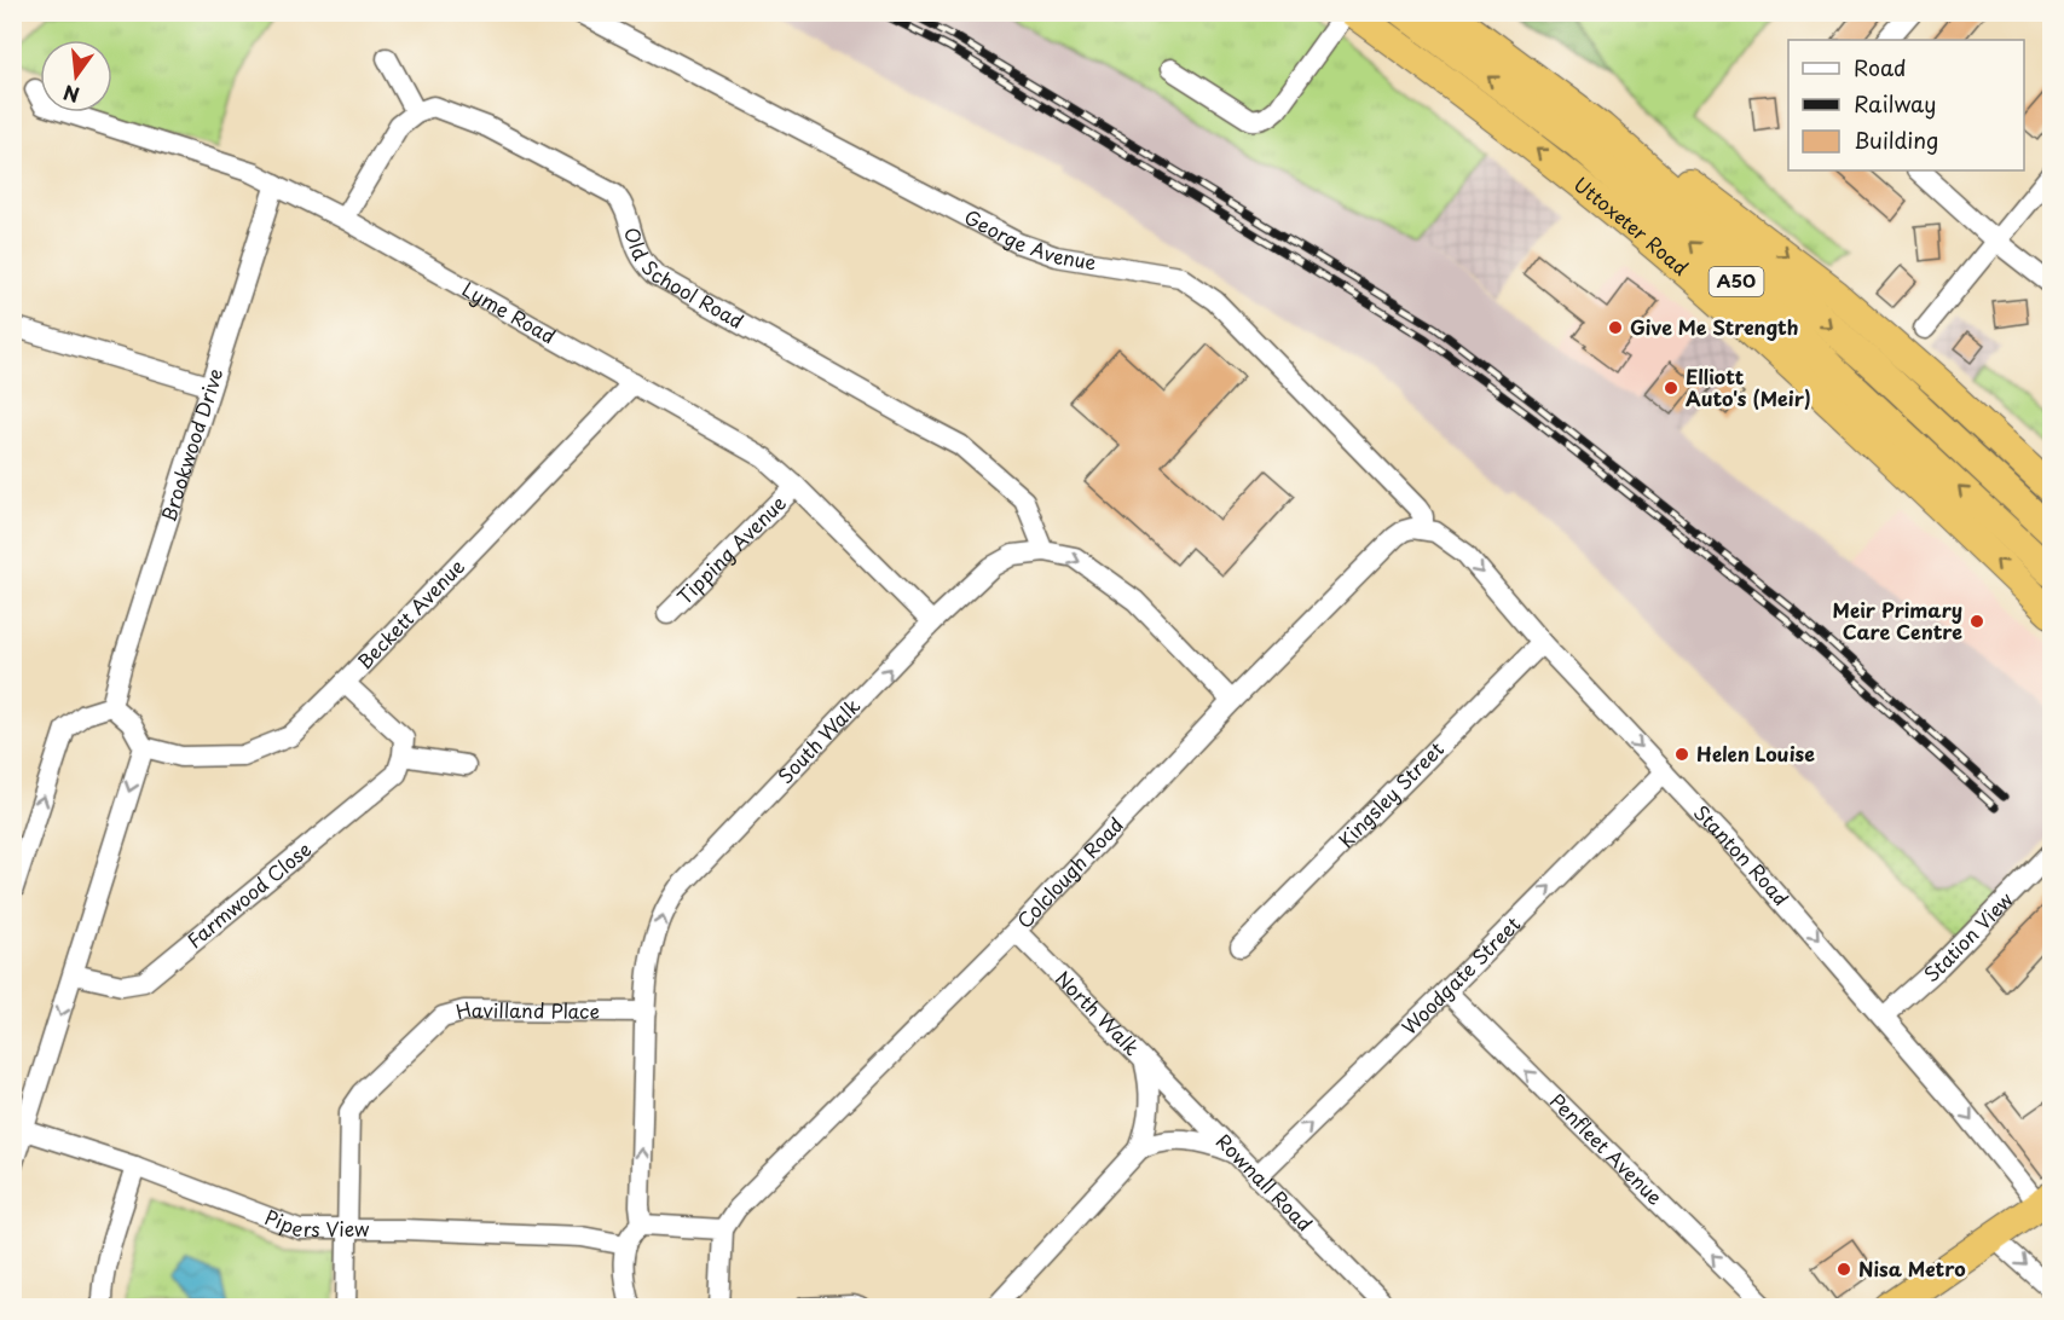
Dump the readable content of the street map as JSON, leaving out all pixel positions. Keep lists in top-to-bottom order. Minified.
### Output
{"streets":{"highway":["Uttoxeter Road","A50"],"street":["George Avenue","Old School Road","Lyme Road","Brookwood Drive","Tipping Avenue","Beckett Avenue","South Walk","Kingsley Street","Stanton Road","Colclough Road","Farmwood Close","Station View","Woodgate Street","Havilland Place","North Walk","Penfleet Avenue","Rownall Road","Pipers View"]},"crossings":[["George Avenue","Stanton Road"],["George Avenue","Colclough Road"],["Old School Road","South Walk"],["Lyme Road","Brookwood Drive"],["Lyme Road","Tipping Avenue"],["Lyme Road","Beckett Avenue"],["Lyme Road","South Walk"],["South Walk","Colclough Road"],["South Walk","Havilland Place"],["Kingsley Street","Stanton Road"],["Stanton Road","Colclough Road"],["Stanton Road","Station View"],["Stanton Road","Woodgate Street"],["Colclough Road","North Walk"],["Woodgate Street","Penfleet Avenue"],["Woodgate Street","Rownall Road"],["Havilland Place","Pipers View"],["North Walk","Rownall Road"]],"one_way":["Stanton Road","Woodgate Street","Penfleet Avenue"],"places":["Give Me Strength","Elliott Auto's (Meir)","Meir Primary Care Centre","Helen Louise","Nisa Metro"],"legend":["Road","Railway","Building"],"north":"bottom"}
